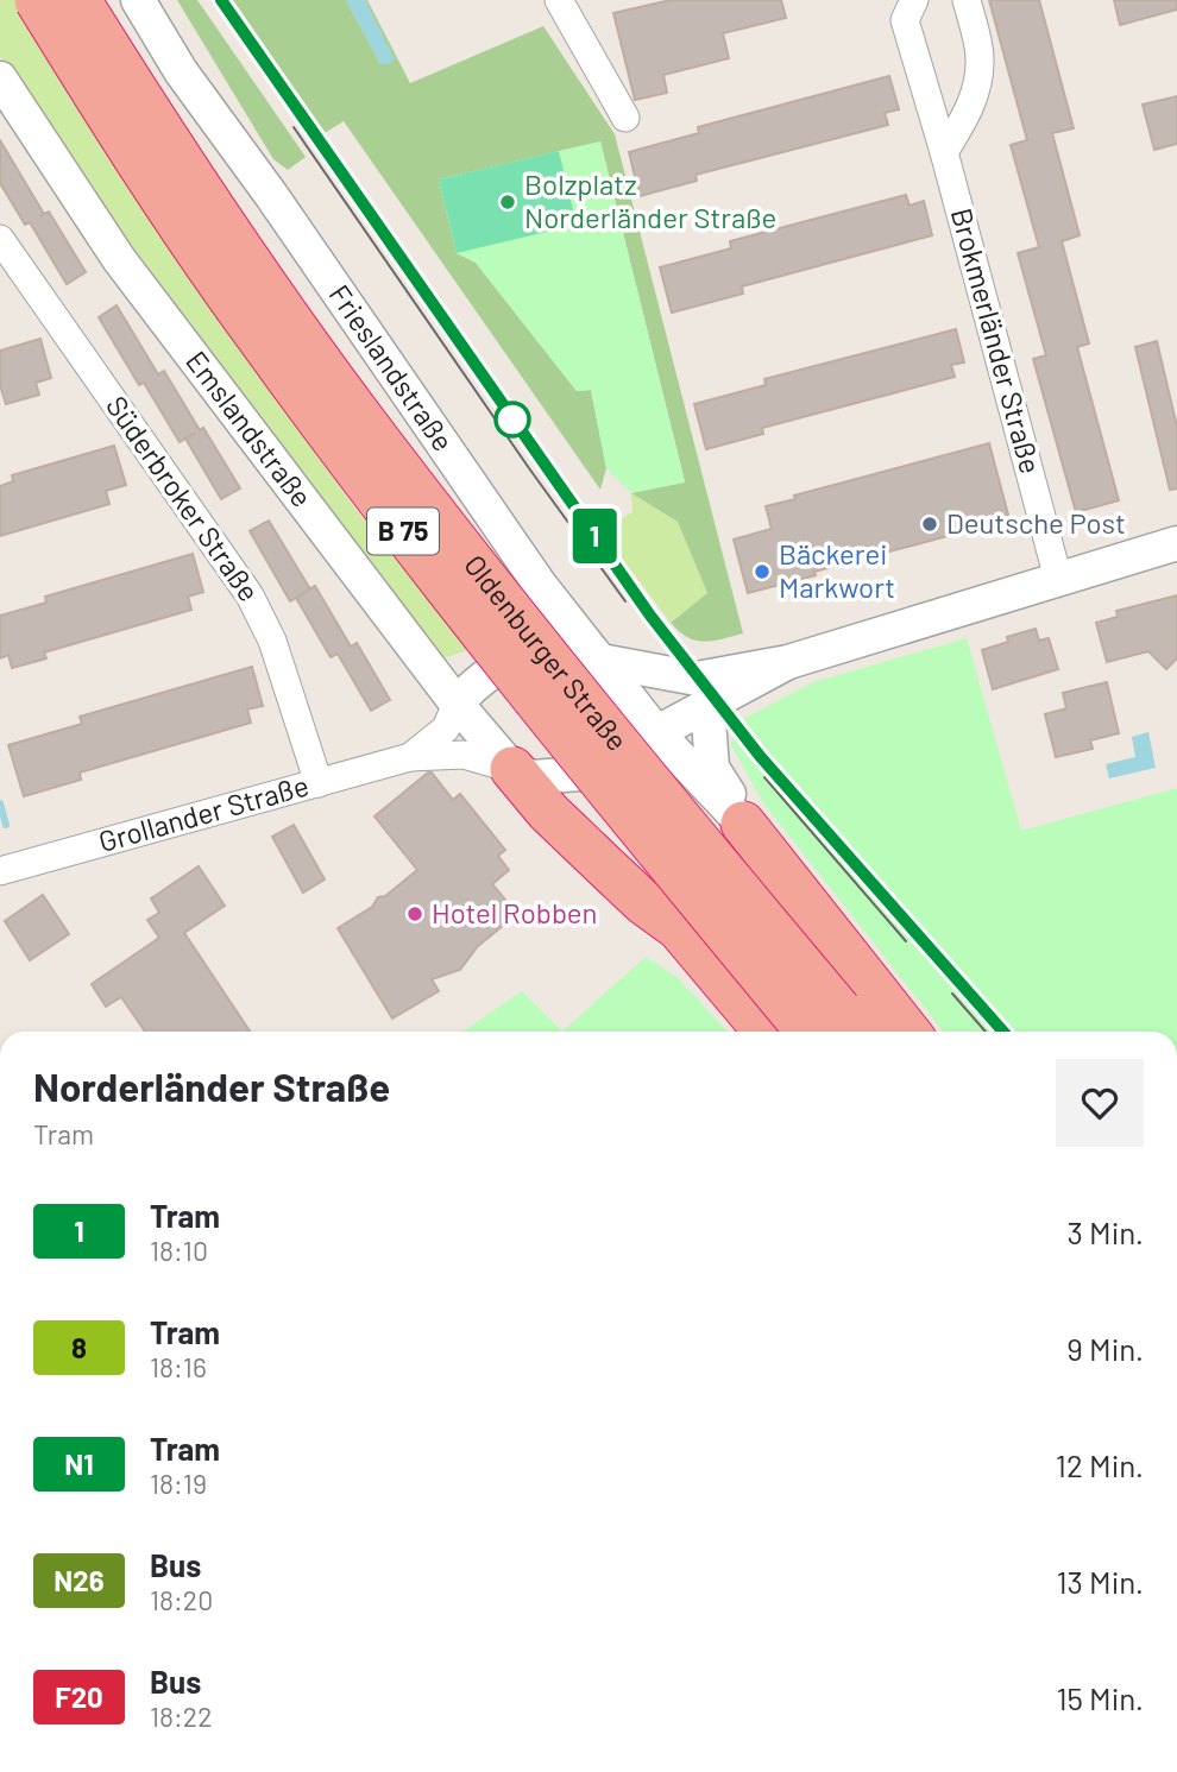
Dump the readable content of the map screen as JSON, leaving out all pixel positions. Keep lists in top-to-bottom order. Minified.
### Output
{"streets":{"highway":["B 75","Oldenburger Straße"],"street":["Brokmerländer Straße","Frieslandstraße","Emslandstraße","Süderbroker Straße","Grollander Straße"]},"crossings":[["Frieslandstraße","Grollander Straße"],["Emslandstraße","Grollander Straße"],["Süderbroker Straße","Grollander Straße"]],"places":["Bolzplatz Norderländer Straße","Deutsche Post","Bäckerei Markwort","Hotel Robben"],"lines":["tram line 1"],"page":{"on_map":"1","heading":["Norderländer Straße","Tram"],"list":[{"mark":"1","name":"Tram","note":"18:10","value":"3 Min."},{"mark":"8","name":"Tram","note":"18:16","value":"9 Min."},{"mark":"N1","name":"Tram","note":"18:19","value":"12 Min."},{"mark":"N26","name":"Bus","note":"18:20","value":"13 Min."},{"mark":"F20","name":"Bus","note":"18:22","value":"15 Min."}]}}
